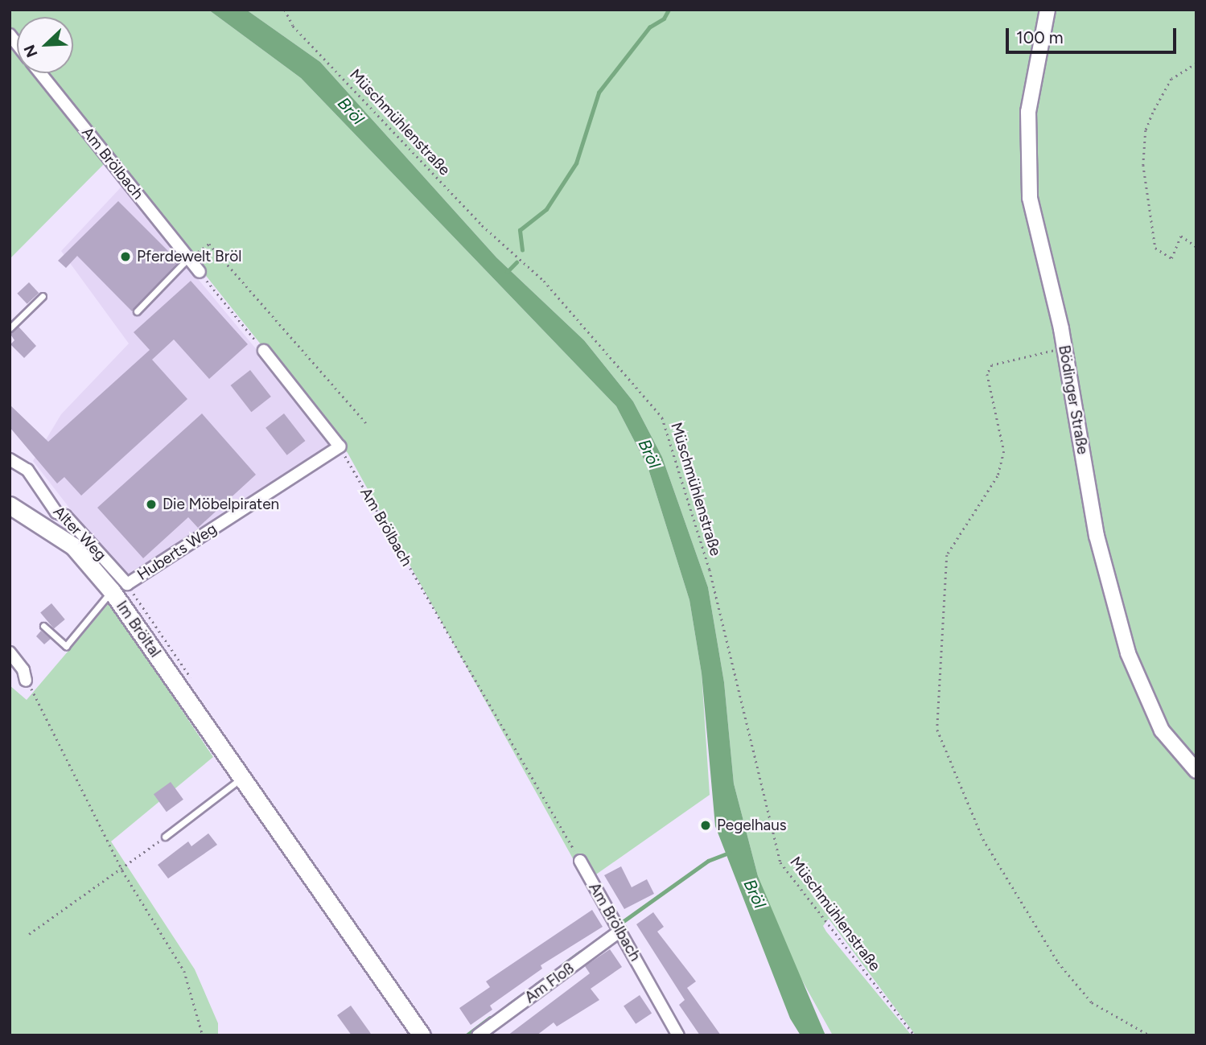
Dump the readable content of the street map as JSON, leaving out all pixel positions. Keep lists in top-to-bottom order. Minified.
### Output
{"streets":{"main road":["Im Bröltal"],"street":["Am Brölbach","Bödinger Straße","Alter Weg","Huberts Weg","Am Floß"],"path":["Müschmühlenstraße"]},"crossings":[["Am Brölbach","Huberts Weg"],["Am Brölbach","Am Floß"],["Alter Weg","Huberts Weg"],["Alter Weg","Im Bröltal"],["Huberts Weg","Im Bröltal"]],"water":["Bröl"],"places":["Pferdewelt Bröl","Die Möbelpiraten","Pegelhaus"],"scale_bar":"100 m","north":"bottom left"}
